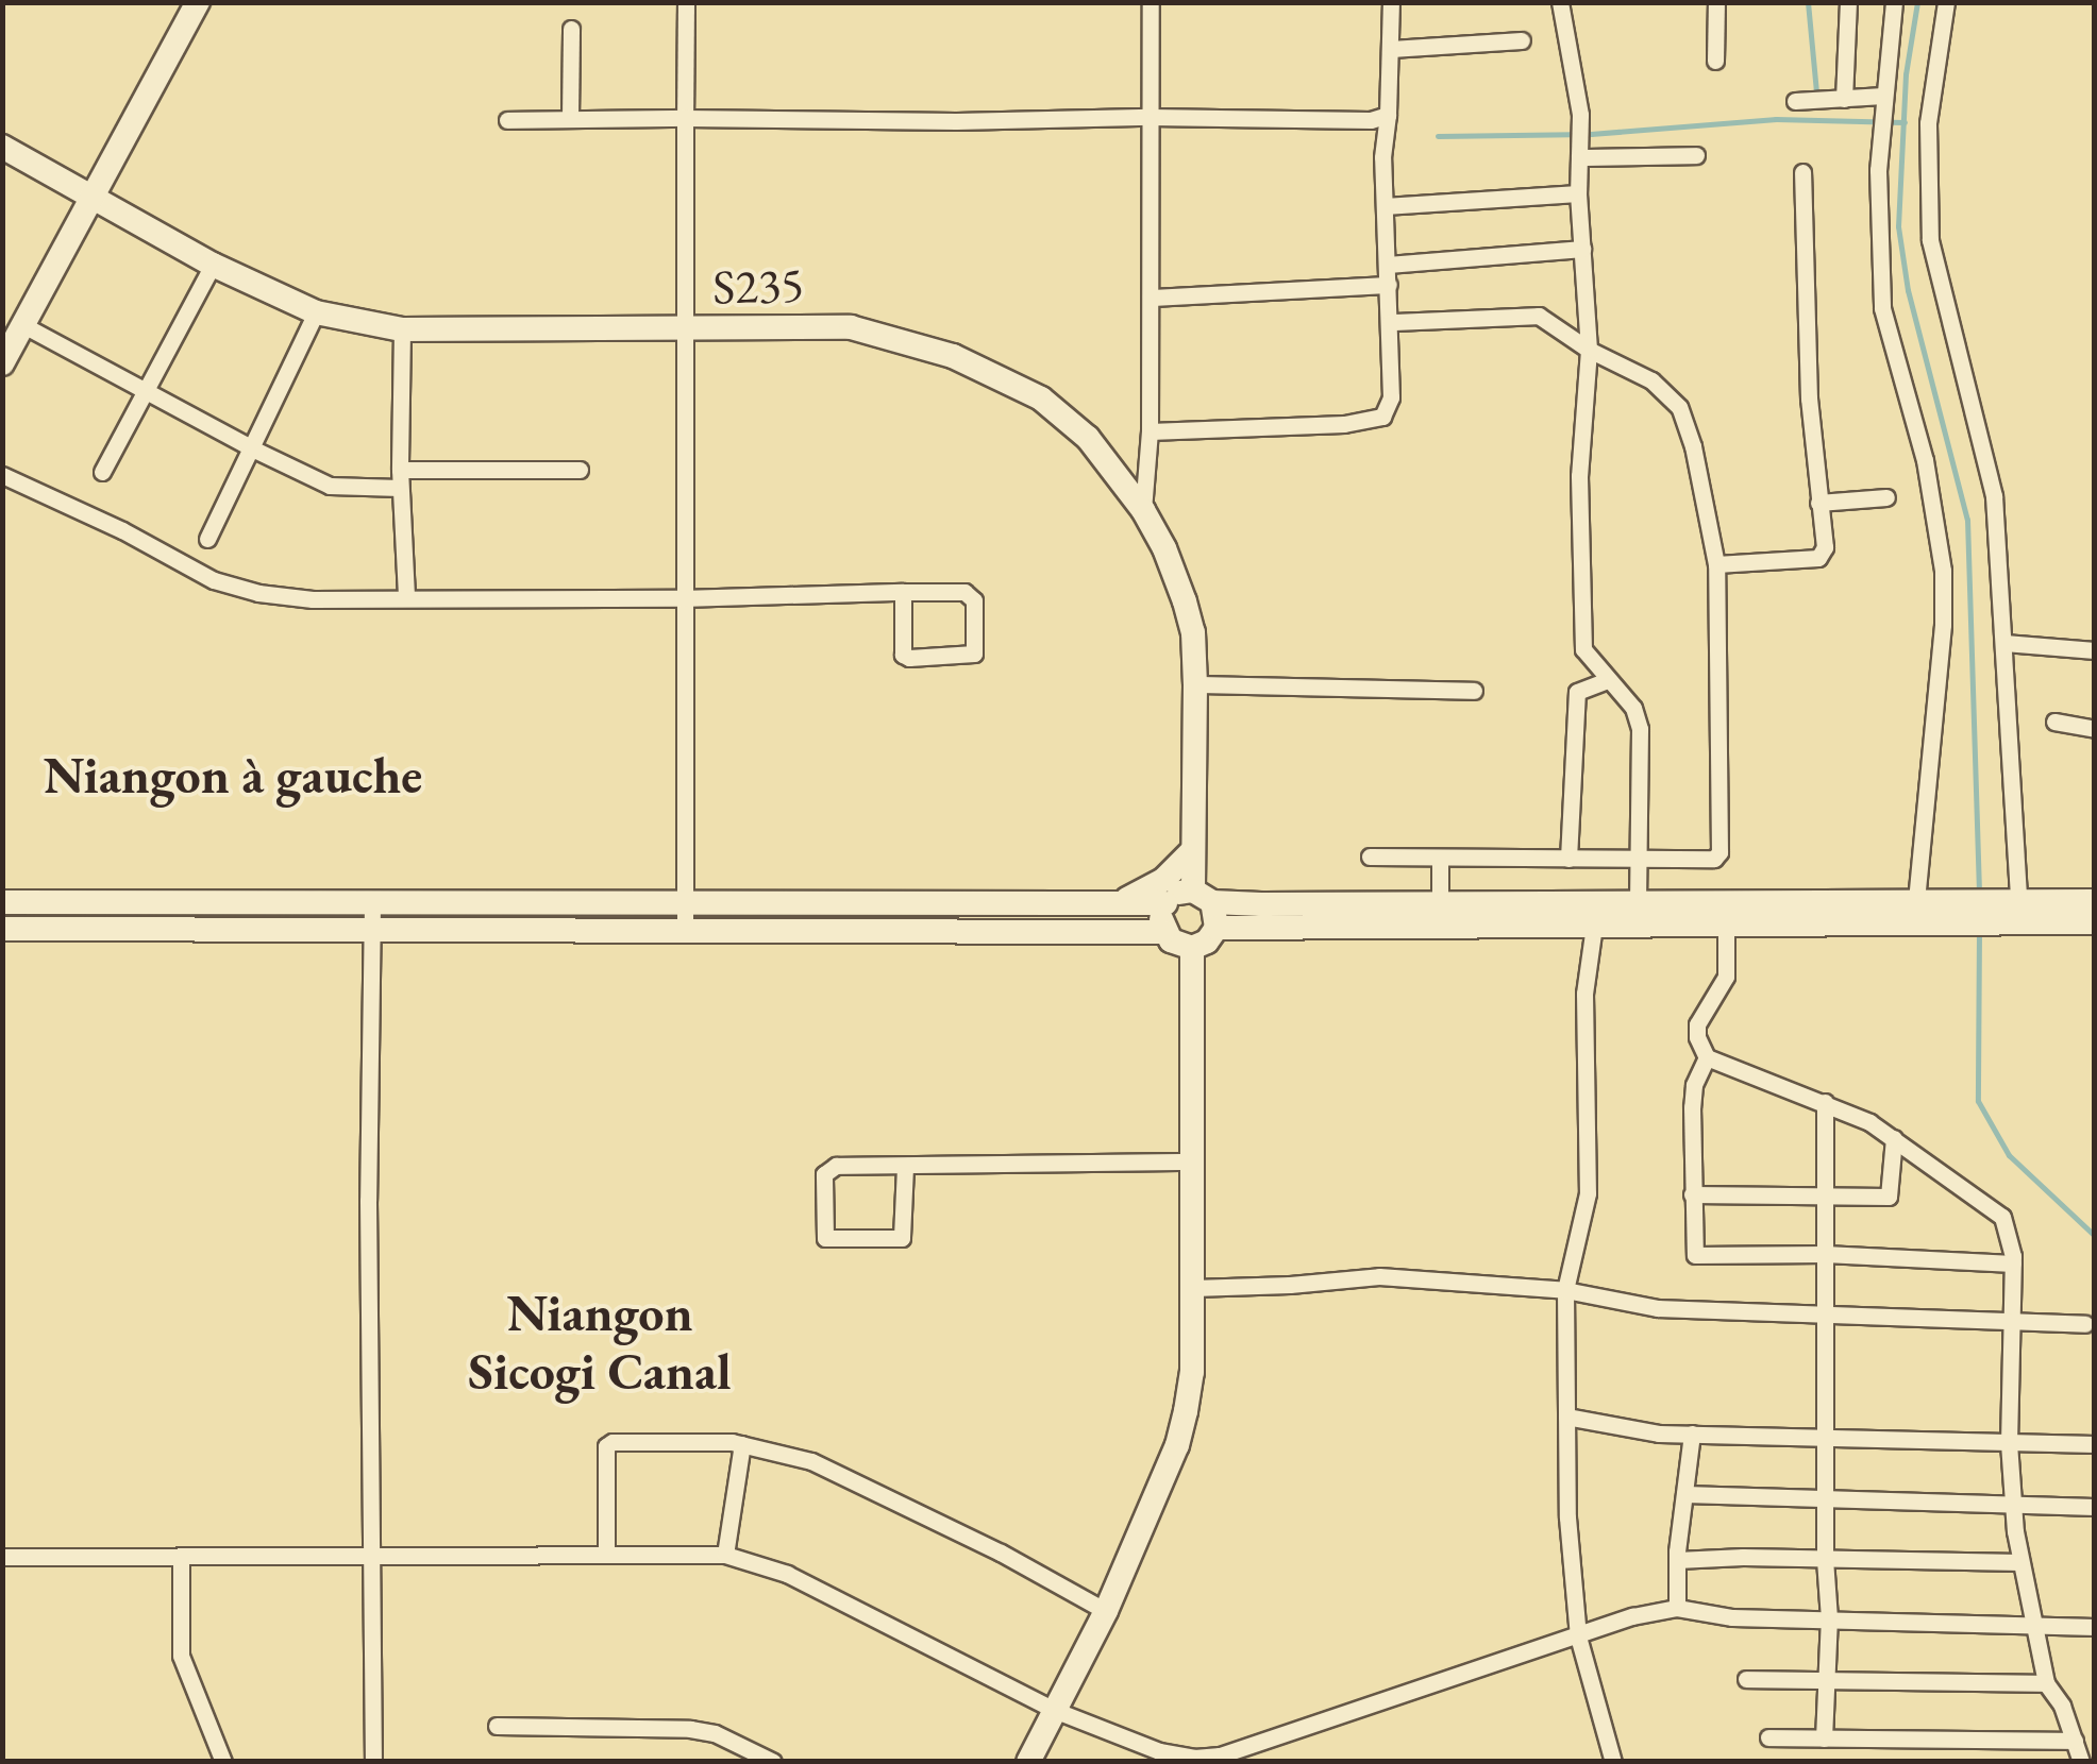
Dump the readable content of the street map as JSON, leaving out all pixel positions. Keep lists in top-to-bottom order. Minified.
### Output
{"streets":{"main road":["S235"]},"districts":["Niangon à gauche","Niangon Sicogi Canal"]}
